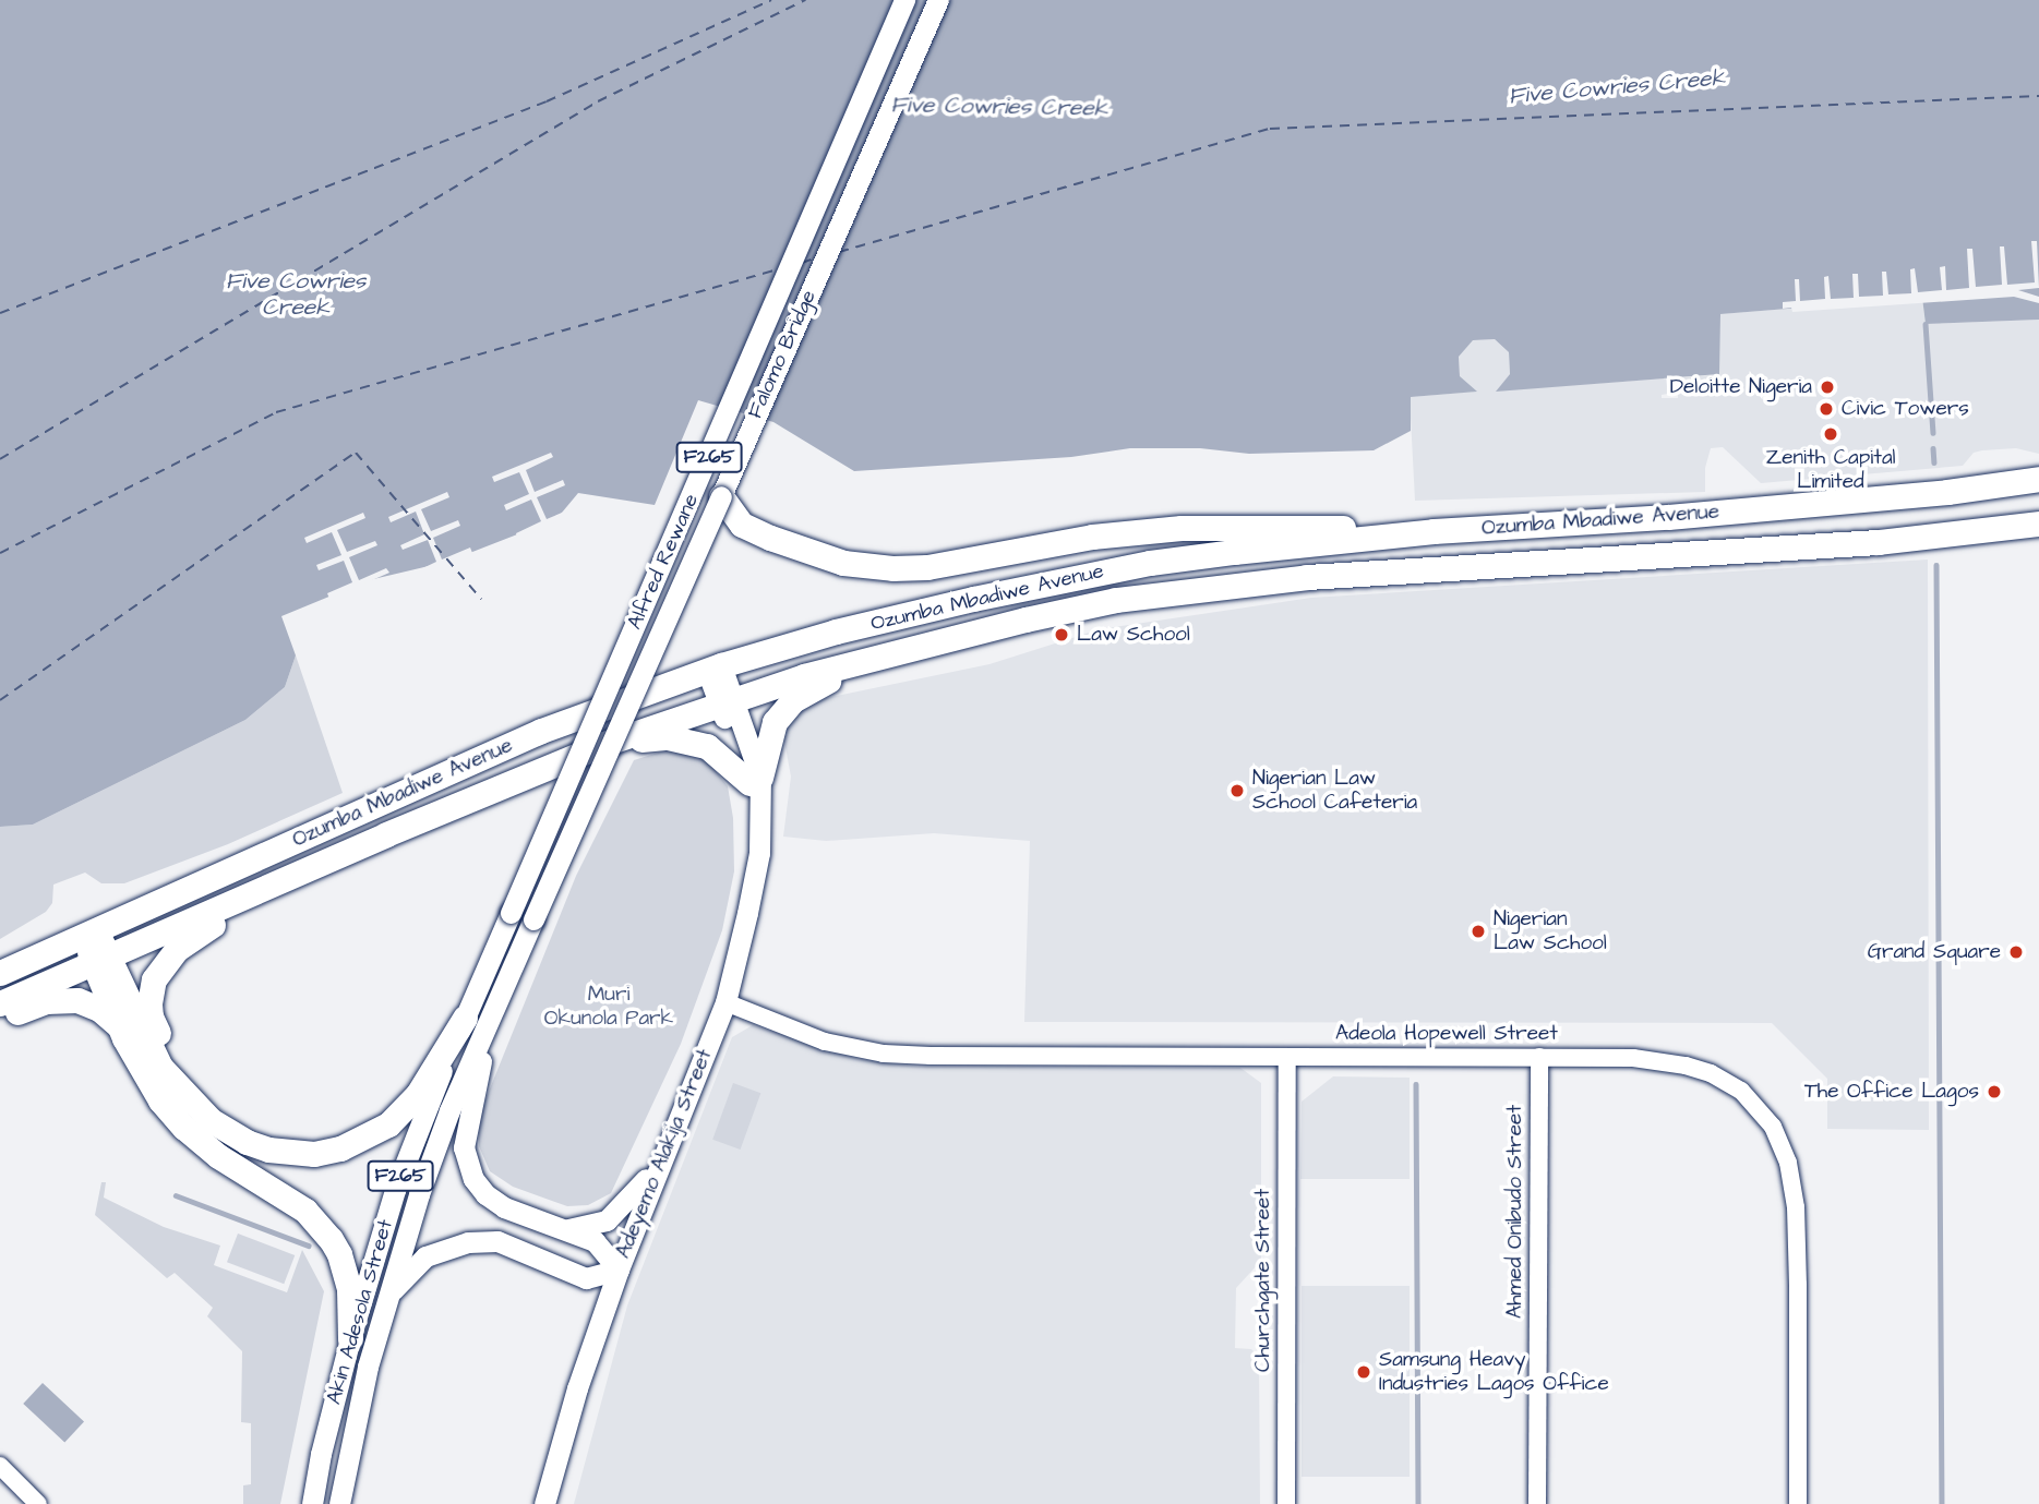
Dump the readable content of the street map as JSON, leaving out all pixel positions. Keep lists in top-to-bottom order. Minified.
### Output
{"streets":{"highway":["Ozumba Mbadiwe Avenue"],"main road":["Falomo Bridge","F265","Alfred Rewane","Adeyemo Alakija Street","Akin Adesola Street"],"street":["Adeola Hopewell Street","Ahmed Onibudo Street","Churchgate Street"]},"crossings":[["Falomo Bridge","Akin Adesola Street"],["Ozumba Mbadiwe Avenue","Adeyemo Alakija Street"],["Alfred Rewane","Akin Adesola Street"],["Adeola Hopewell Street","Adeyemo Alakija Street"],["Adeola Hopewell Street","Ahmed Onibudo Street"],["Adeola Hopewell Street","Churchgate Street"]],"water":["Five Cowries Creek"],"parks":["Muri Okunola Park"],"places":["Deloitte Nigeria","Civic Towers","Zenith Capital Limited","Law School","Nigerian Law School Cafeteria","Nigerian Law School","Grand Square","The Office Lagos","Samsung Heavy Industries Lagos Office"]}
